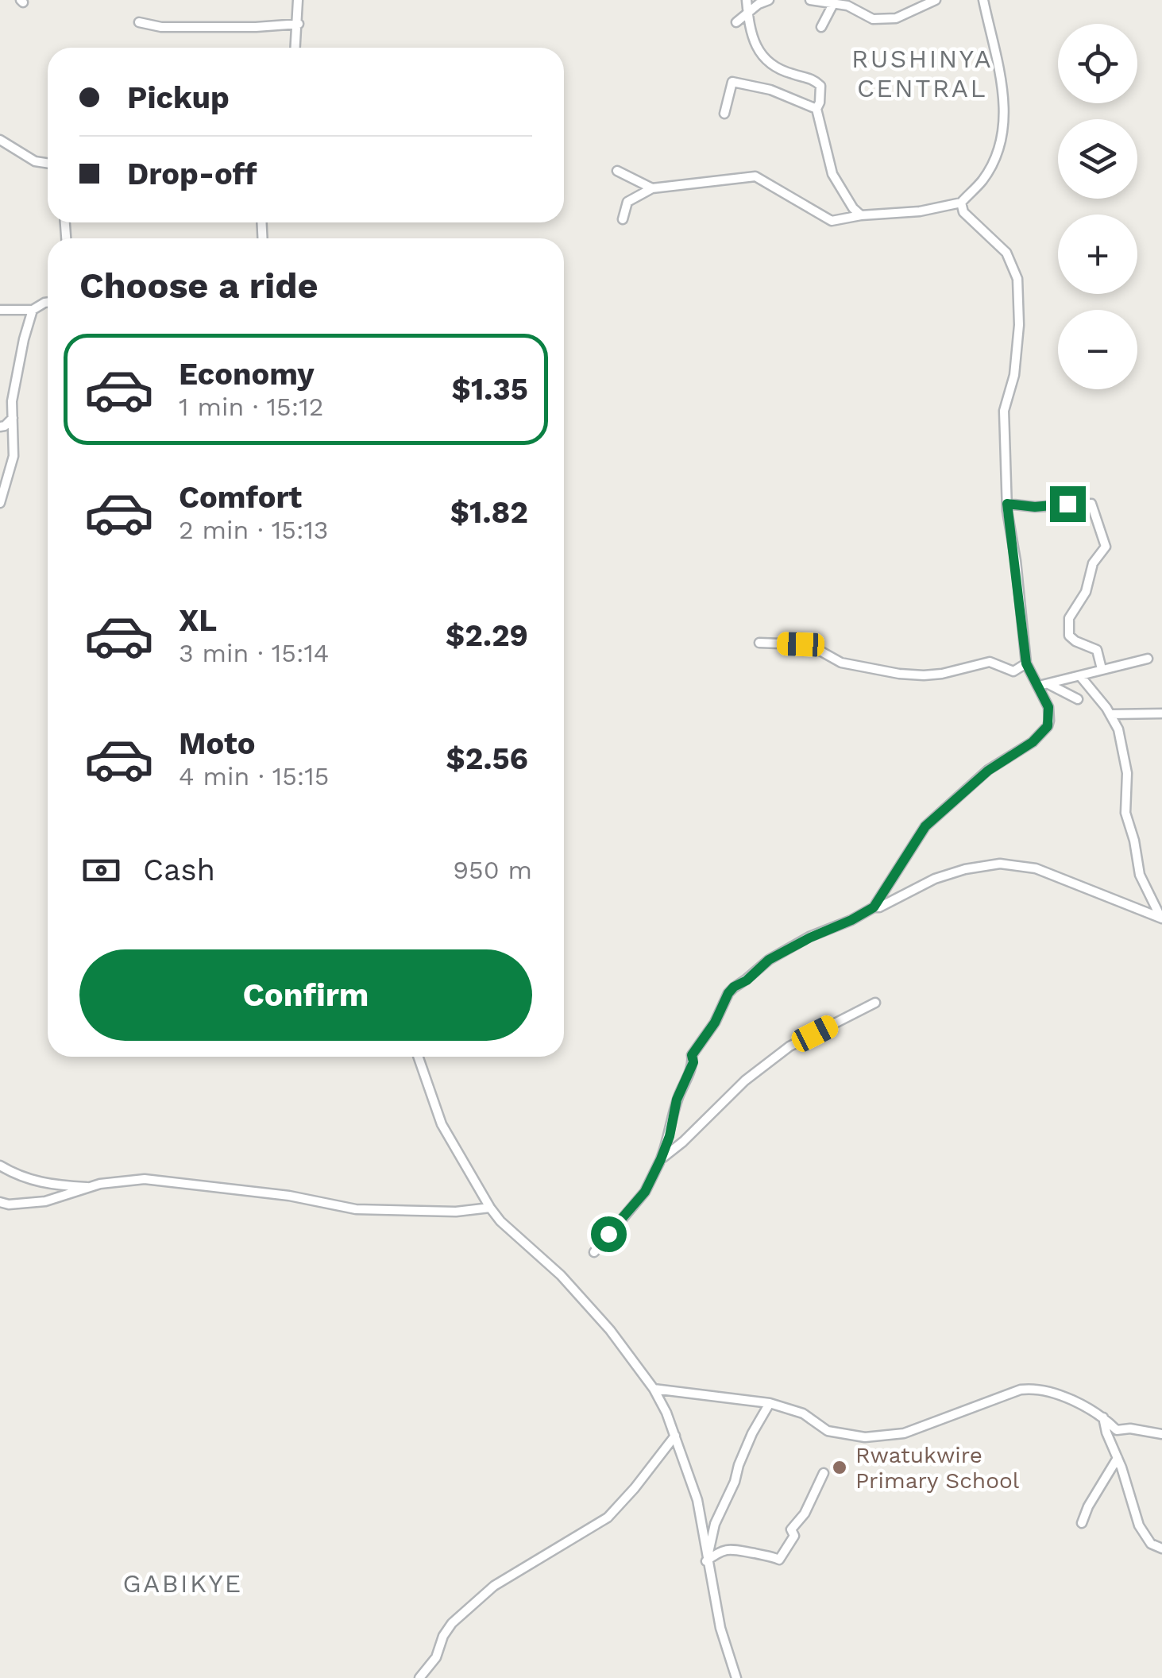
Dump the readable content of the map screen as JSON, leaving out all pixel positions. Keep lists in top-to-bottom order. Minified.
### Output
{"districts":["RUSHINYA CENTRAL","GABIKYE"],"places":["Rwatukwire Primary School"],"page":{"map_buttons":["+","−"],"banner":["Pickup","Drop-off"],"heading":"Choose a ride","list":[{"name":"Economy","note":"1 min · 15:12","value":"$1.35"},{"name":"Comfort","note":"2 min · 15:13","value":"$1.82"},{"name":"XL","note":"3 min · 15:14","value":"$2.29"},{"name":"Moto","note":"4 min · 15:15","value":"$2.56"}],"pay":["Cash","950 m"],"buttons":"Confirm"}}
